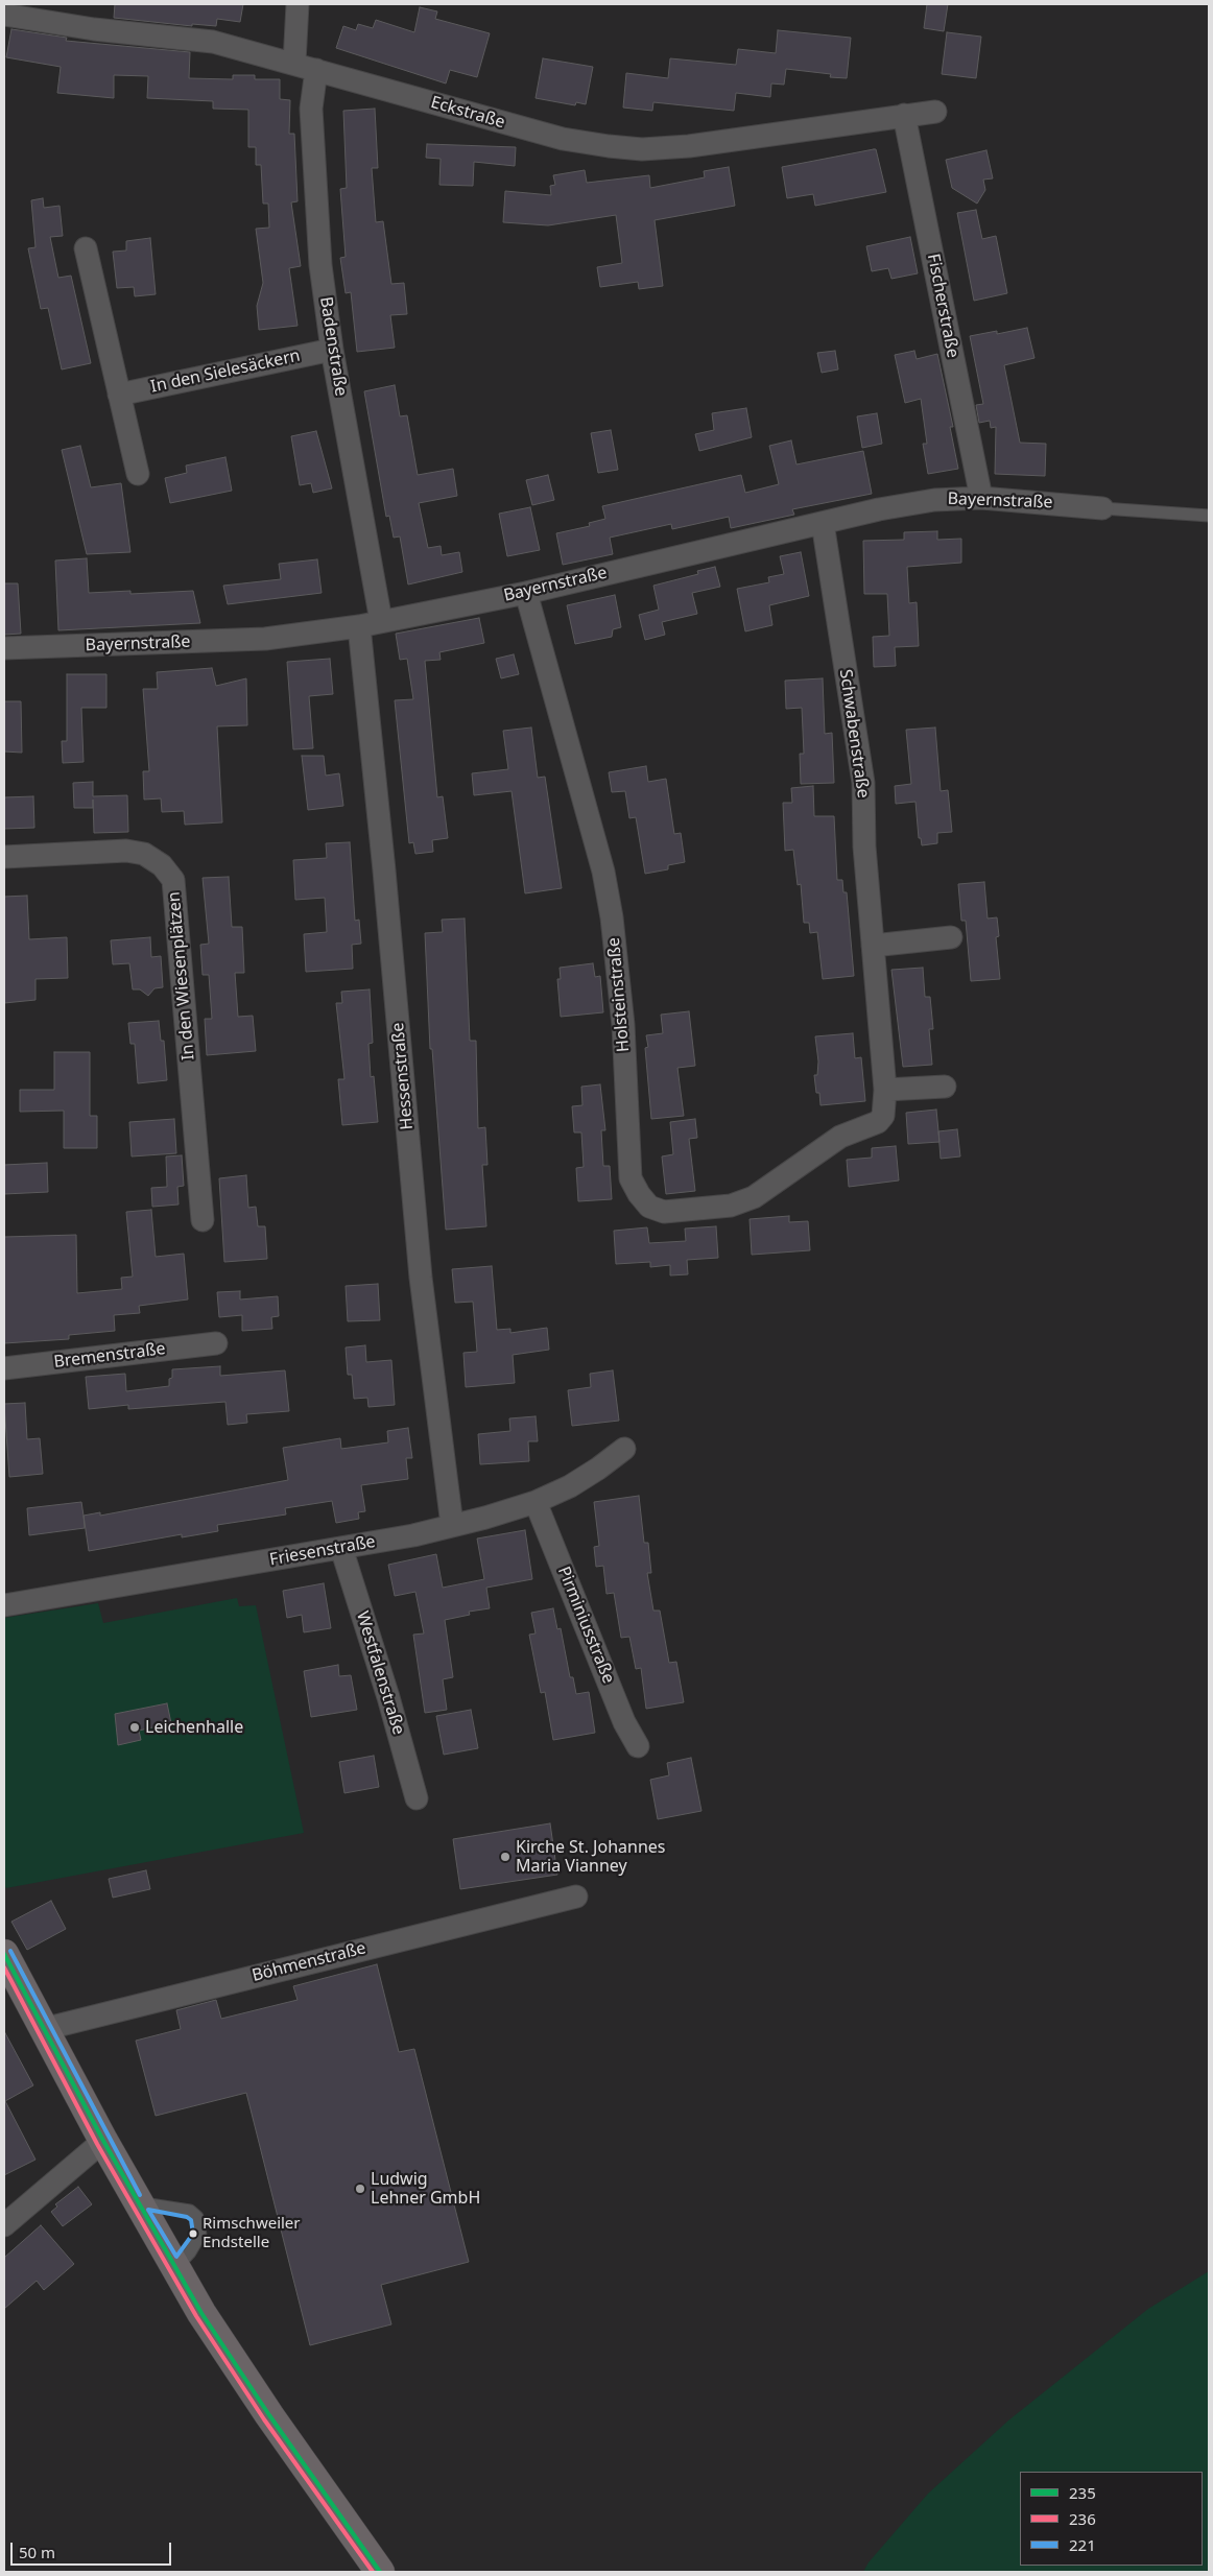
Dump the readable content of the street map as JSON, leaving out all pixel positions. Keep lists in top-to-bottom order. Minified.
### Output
{"streets":{"street":["Eckstraße","Fischerstraße","Badenstraße","In den Sielesäckern","Bayernstraße","Schwabenstraße","In den Wiesenplätzen","Holsteinstraße","Hessenstraße","Bremenstraße","Friesenstraße","Pirminiusstraße","Westfalenstraße","Böhmenstraße"]},"crossings":[["Eckstraße","Fischerstraße"],["Eckstraße","Badenstraße"],["Fischerstraße","Bayernstraße"],["Badenstraße","In den Sielesäckern"],["Badenstraße","Bayernstraße"],["Bayernstraße","Schwabenstraße"],["Bayernstraße","Holsteinstraße"],["Bayernstraße","Hessenstraße"],["Schwabenstraße","Holsteinstraße"],["Hessenstraße","Friesenstraße"],["Friesenstraße","Pirminiusstraße"],["Friesenstraße","Westfalenstraße"]],"places":["Leichenhalle","Kirche St. Johannes Maria Vianney","Ludwig Lehner GmbH","Rimschweiler Endstelle"],"lines":["transit line 221","transit line 235","transit line 236"],"legend":["235","236","221"],"scale_bar":"50 m"}
